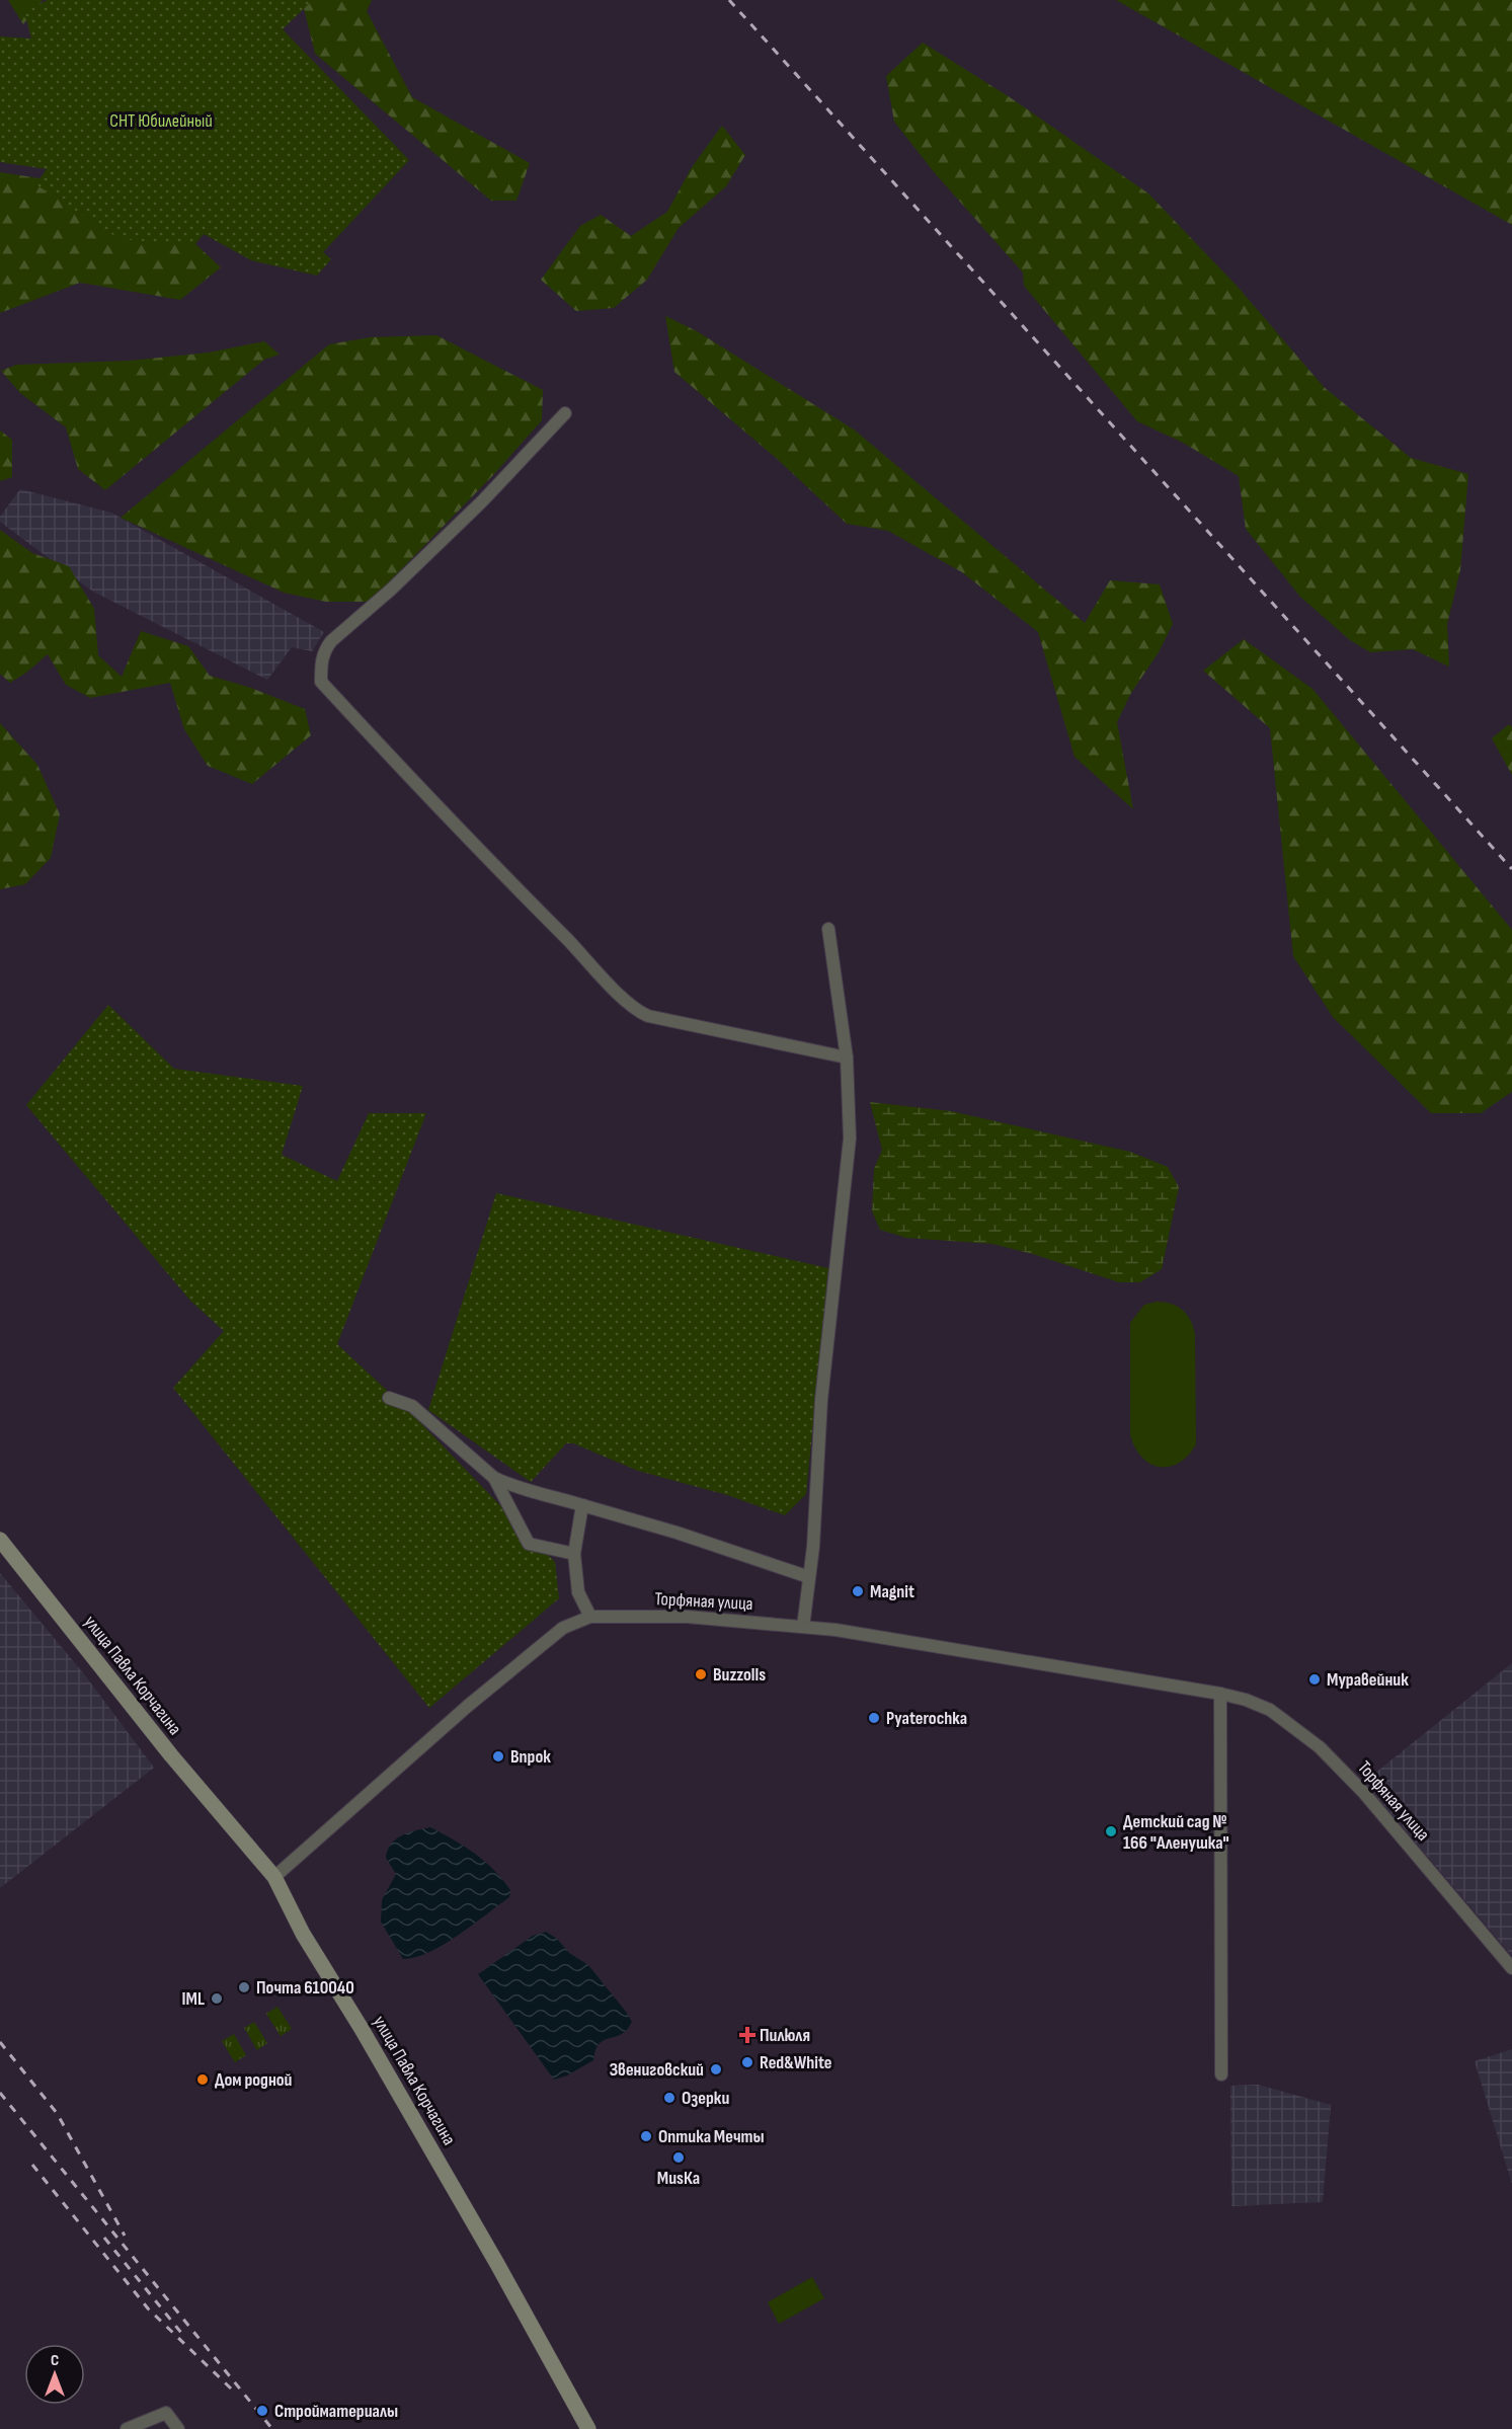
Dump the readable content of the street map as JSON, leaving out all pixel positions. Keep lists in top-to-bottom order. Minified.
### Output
{"streets":{"main road":["улица Павла Корчагина"],"street":["Торфяная улица"]},"crossings":[["Торфяная улица","улица Павла Корчагина"]],"parks":["СНТ Юбилейный"],"places":{"other":["Magnit","Buzzolls","Муравейник","Pyaterochka","Впрок","Детский сад № 166 \"Аленушка\"","Почта 610040","IML","Red&White","Звениговский","Дом родной","Озерки","Оптика Мечты","МиsКа","Стройматериалы"],"health":["Пилюля"]},"north":"top"}
